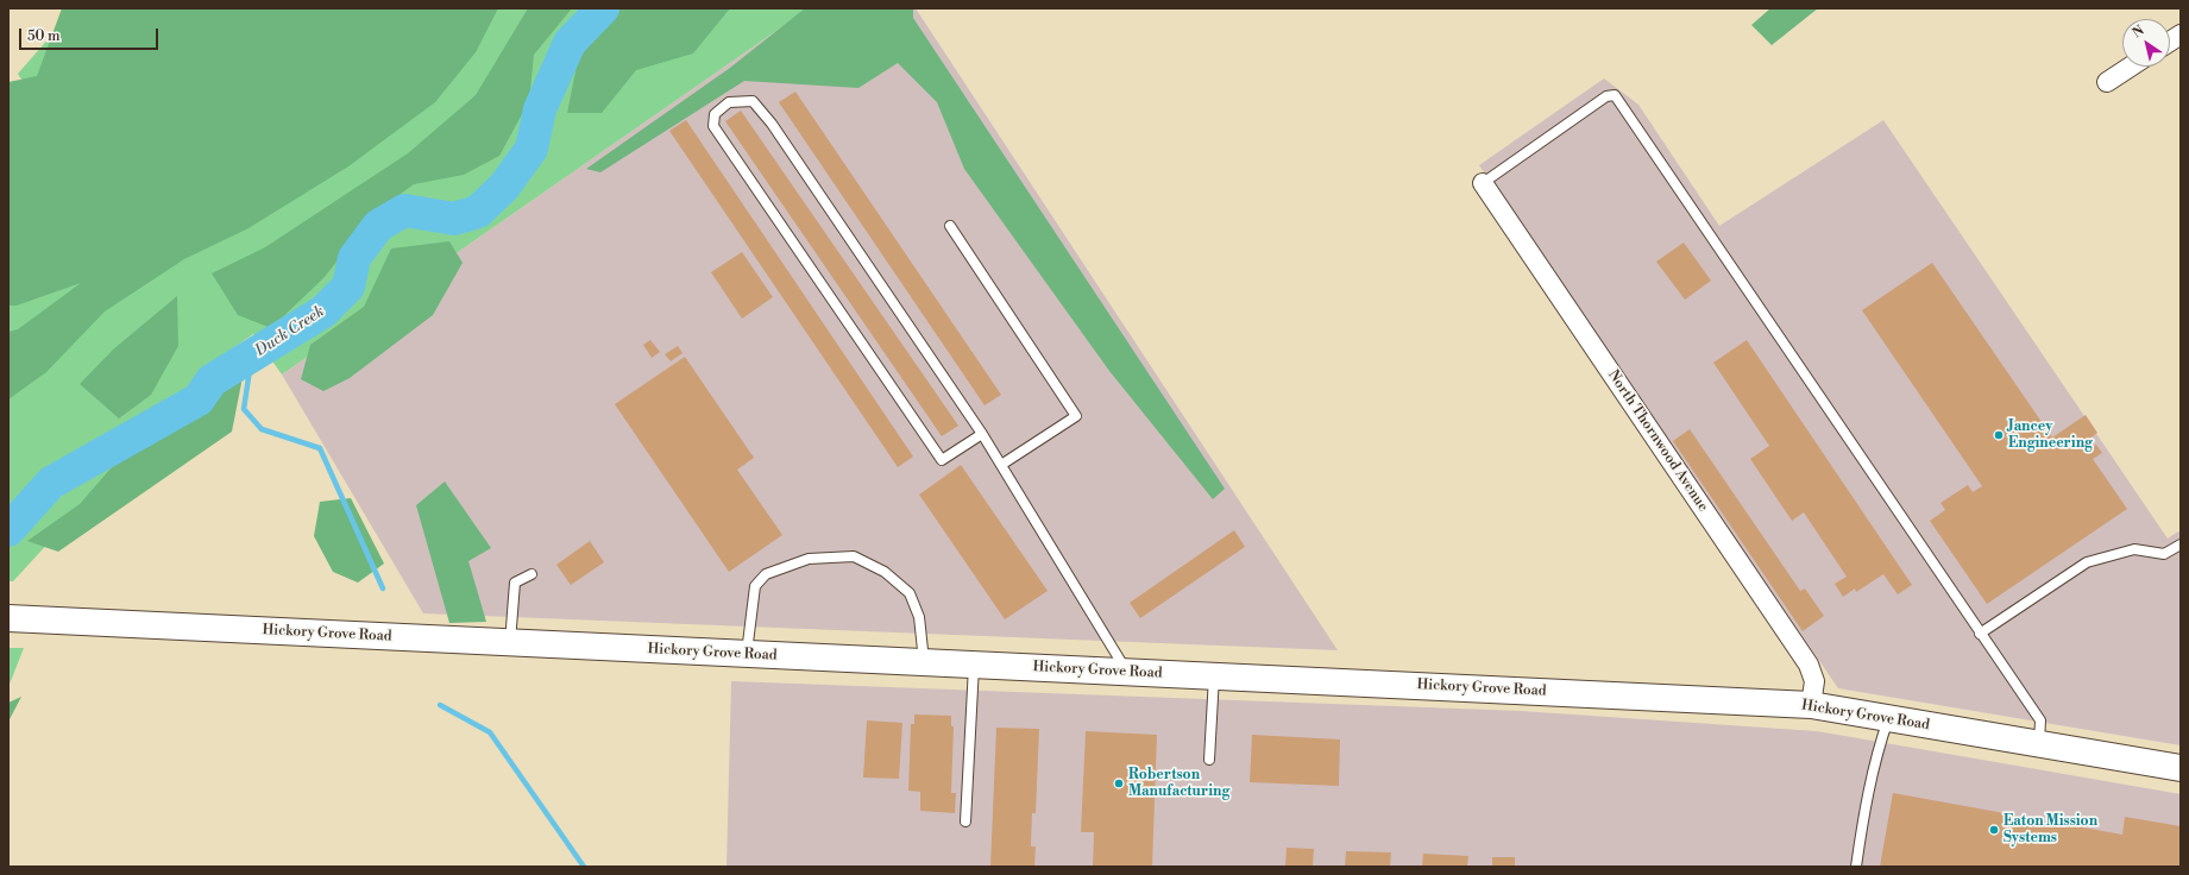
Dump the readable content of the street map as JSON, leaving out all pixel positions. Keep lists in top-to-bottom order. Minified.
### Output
{"streets":{"main road":["Hickory Grove Road"],"street":["North Thornwood Avenue"]},"crossings":[["North Thornwood Avenue","Hickory Grove Road"]],"water":["Duck Creek"],"places":["Jancey Engineering","Robertson Manufacturing","Eaton Mission Systems"],"scale_bar":"50 m","north":"top left"}
